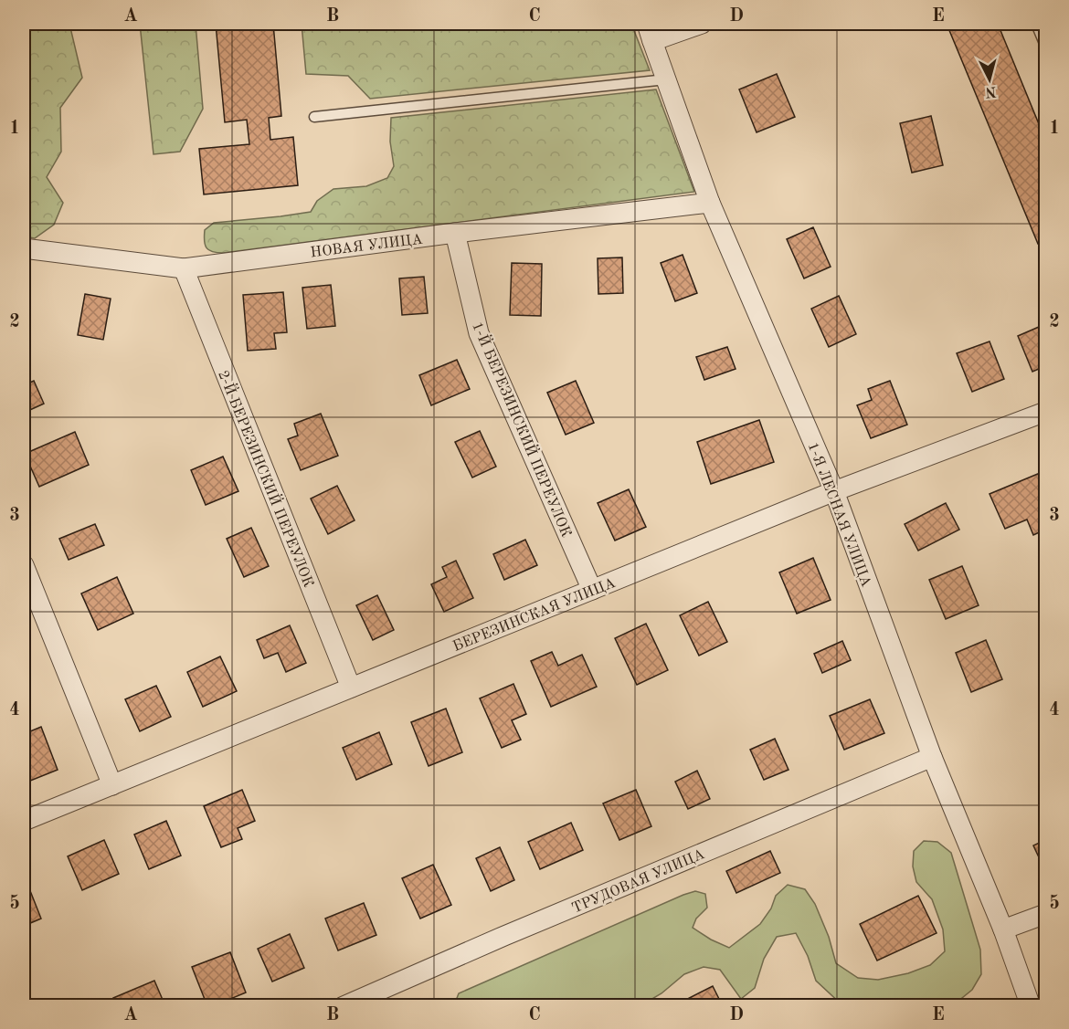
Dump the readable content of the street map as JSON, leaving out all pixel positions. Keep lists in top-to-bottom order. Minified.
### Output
{"streets":{"street":["НОВАЯ УЛИЦА","1-Й БЕРЕЗИНСКИЙ ПЕРЕУЛОК","2-Й БЕРЕЗИНСКИЙ ПЕРЕУЛОК","1-Я ЛЕСНАЯ УЛИЦА","БЕРЕЗИНСКАЯ УЛИЦА","ТРУДОВАЯ УЛИЦА"]},"crossings":[["НОВАЯ УЛИЦА","1-Й БЕРЕЗИНСКИЙ ПЕРЕУЛОК"],["НОВАЯ УЛИЦА","2-Й БЕРЕЗИНСКИЙ ПЕРЕУЛОК"],["НОВАЯ УЛИЦА","1-Я ЛЕСНАЯ УЛИЦА"],["1-Й БЕРЕЗИНСКИЙ ПЕРЕУЛОК","БЕРЕЗИНСКАЯ УЛИЦА"],["2-Й БЕРЕЗИНСКИЙ ПЕРЕУЛОК","БЕРЕЗИНСКАЯ УЛИЦА"],["1-Я ЛЕСНАЯ УЛИЦА","БЕРЕЗИНСКАЯ УЛИЦА"],["1-Я ЛЕСНАЯ УЛИЦА","ТРУДОВАЯ УЛИЦА"]],"north":"bottom","grid":{"columns":["A","B","C","D","E"],"rows":["1","2","3","4","5"]}}
